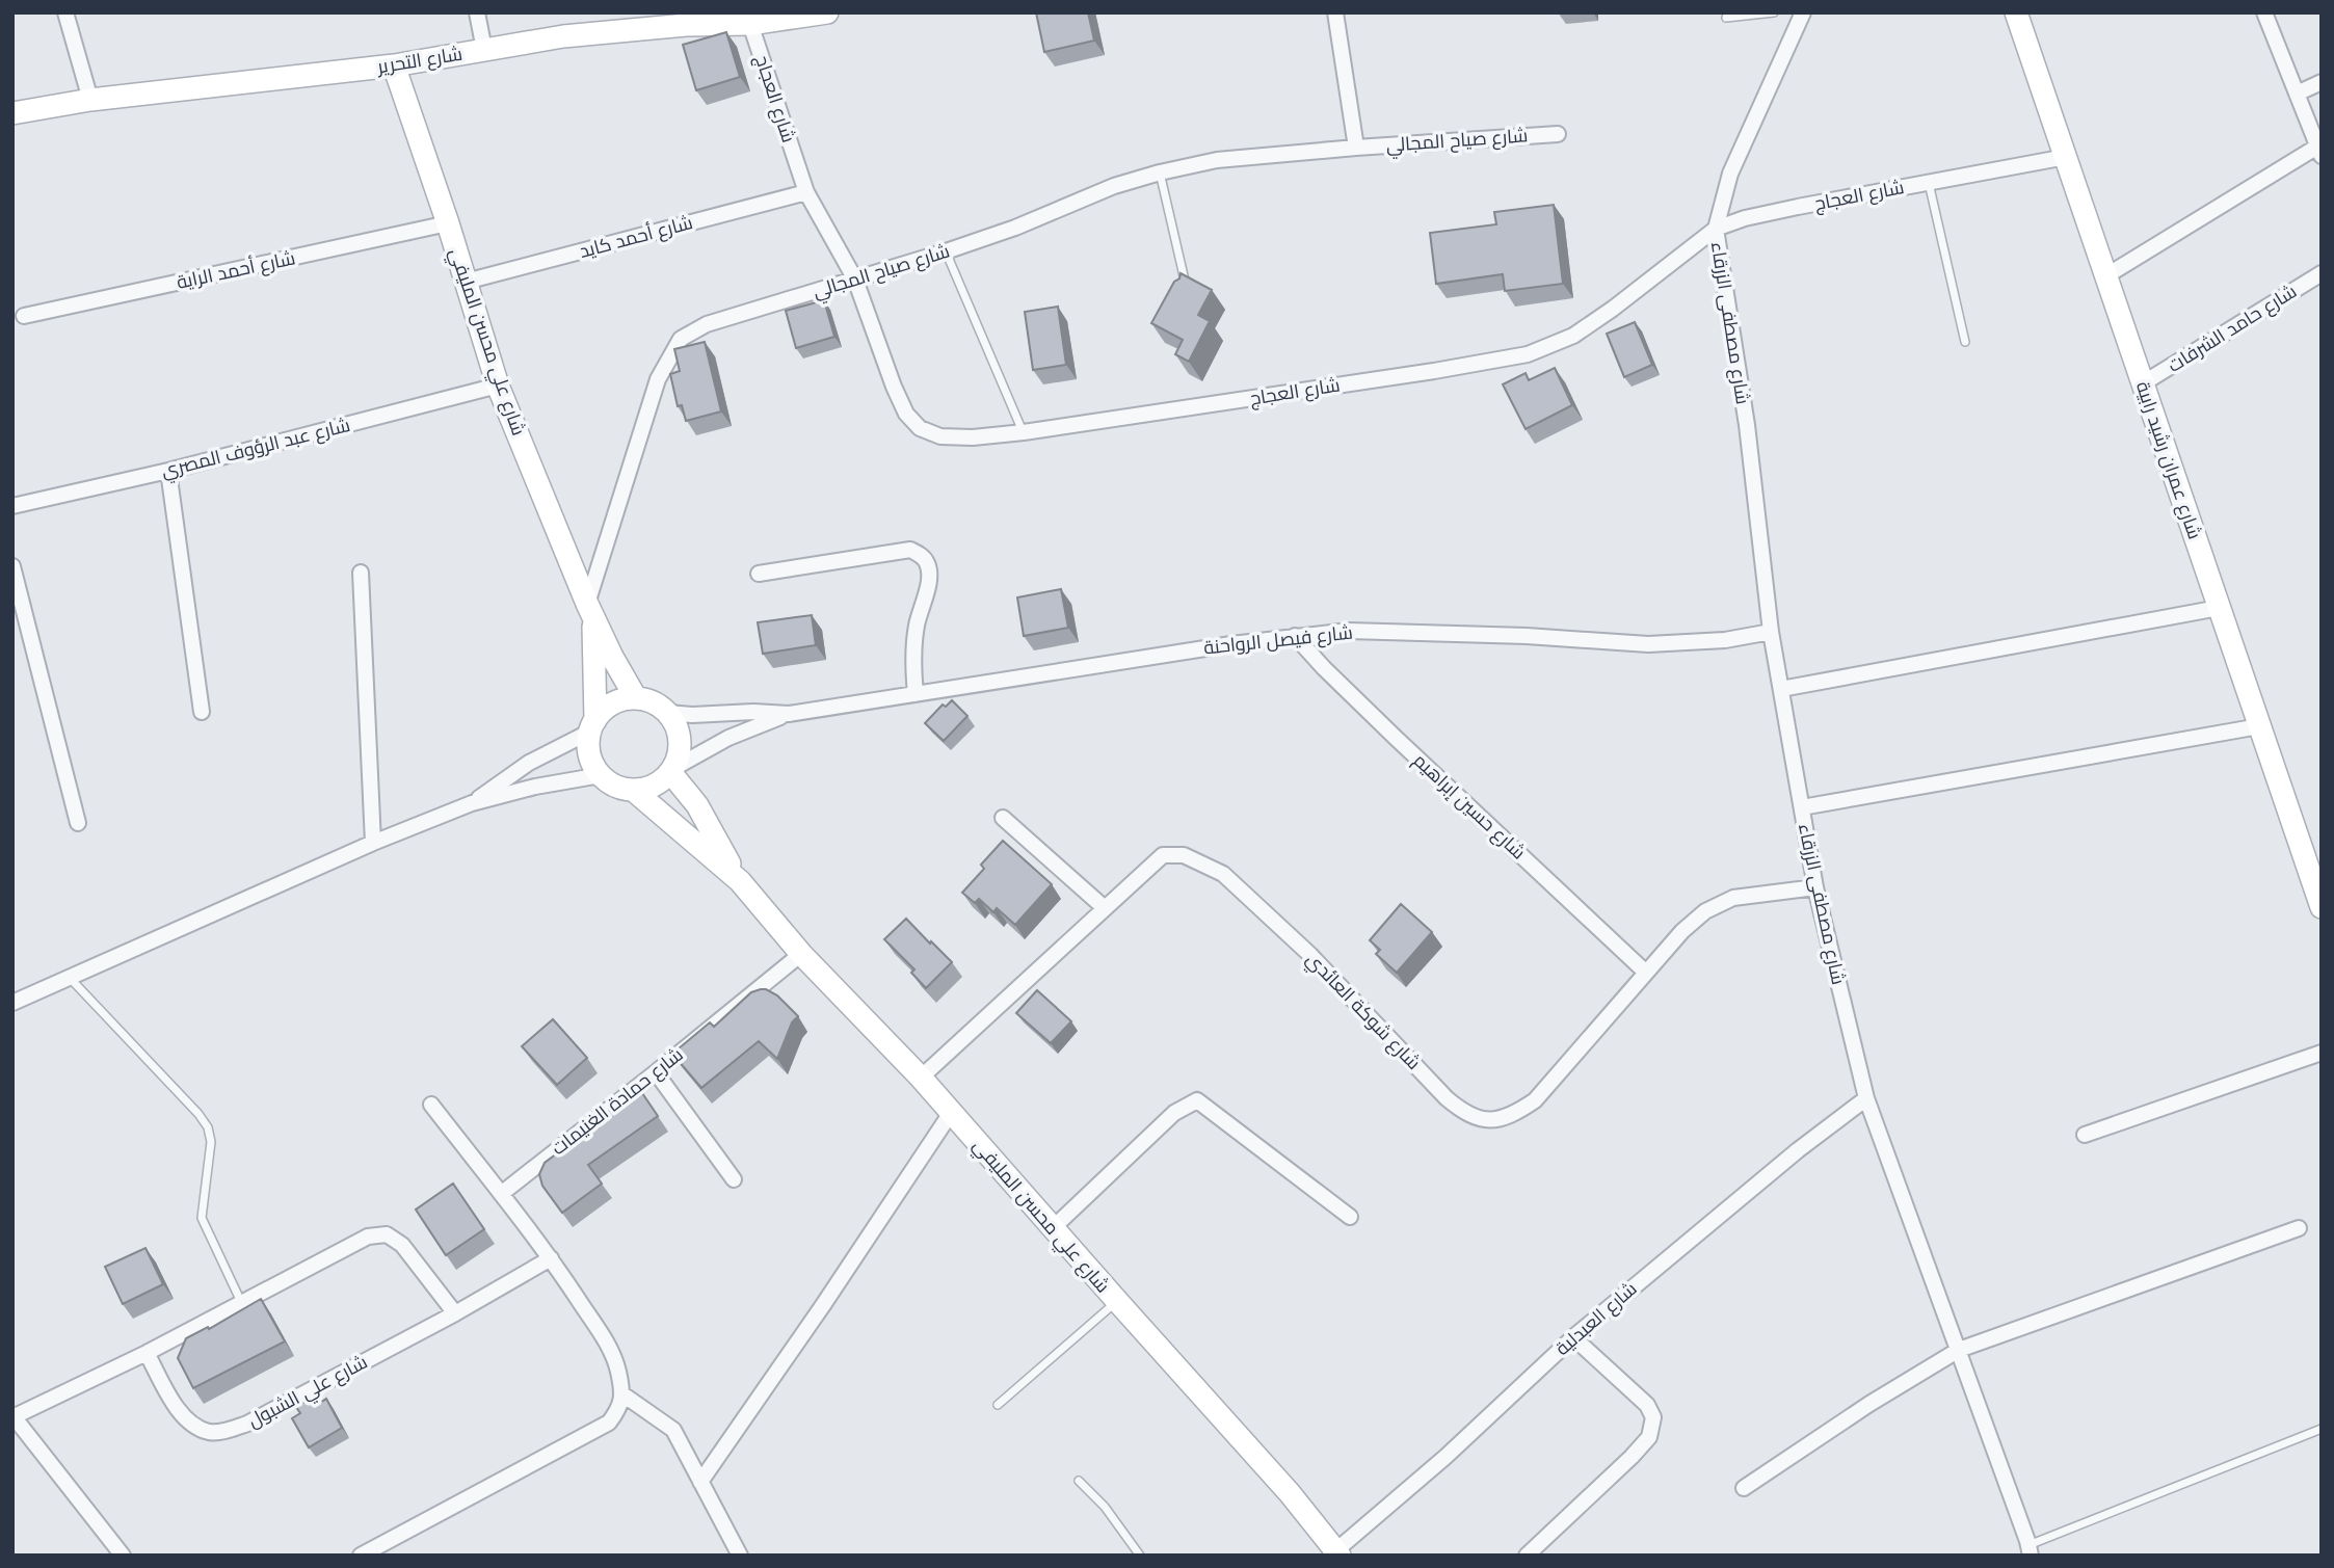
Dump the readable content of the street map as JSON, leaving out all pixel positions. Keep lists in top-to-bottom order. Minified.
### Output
{"streets":{"street":["شارع التحرير","شارع العجاج","شارع صياح المجالي","شارع أحمد كايد","شارع أحمد الراية","شارع مصطفى الزرقاء","شارع حامد الشرفات","شارع علي محسن المليفي","شارع عبد الرؤوف المصري","شارع عمران رشيد رابية","شارع فيصل الرواحنة","شارع حسين إبراهيم","شارع شوكة العائدي","شارع حمادة الغنيمات","شارع العبدلية","شارع علي الشبول"]},"crossings":[["شارع التحرير","شارع العجاج"],["شارع التحرير","شارع علي محسن المليفي"],["شارع العجاج","شارع صياح المجالي"],["شارع العجاج","شارع أحمد كايد"],["شارع العجاج","شارع مصطفى الزرقاء"],["شارع العجاج","شارع عمران رشيد رابية"],["شارع صياح المجالي","شارع علي محسن المليفي"],["شارع أحمد كايد","شارع علي محسن المليفي"],["شارع أحمد الراية","شارع علي محسن المليفي"],["شارع مصطفى الزرقاء","شارع فيصل الرواحنة"],["شارع مصطفى الزرقاء","شارع شوكة العائدي"],["شارع مصطفى الزرقاء","شارع العبدلية"],["شارع حامد الشرفات","شارع عمران رشيد رابية"],["شارع علي محسن المليفي","شارع عبد الرؤوف المصري"],["شارع علي محسن المليفي","شارع فيصل الرواحنة"],["شارع علي محسن المليفي","شارع شوكة العائدي"],["شارع علي محسن المليفي","شارع حمادة الغنيمات"],["شارع علي محسن المليفي","شارع العبدلية"],["شارع فيصل الرواحنة","شارع حسين إبراهيم"],["شارع حسين إبراهيم","شارع شوكة العائدي"]]}
